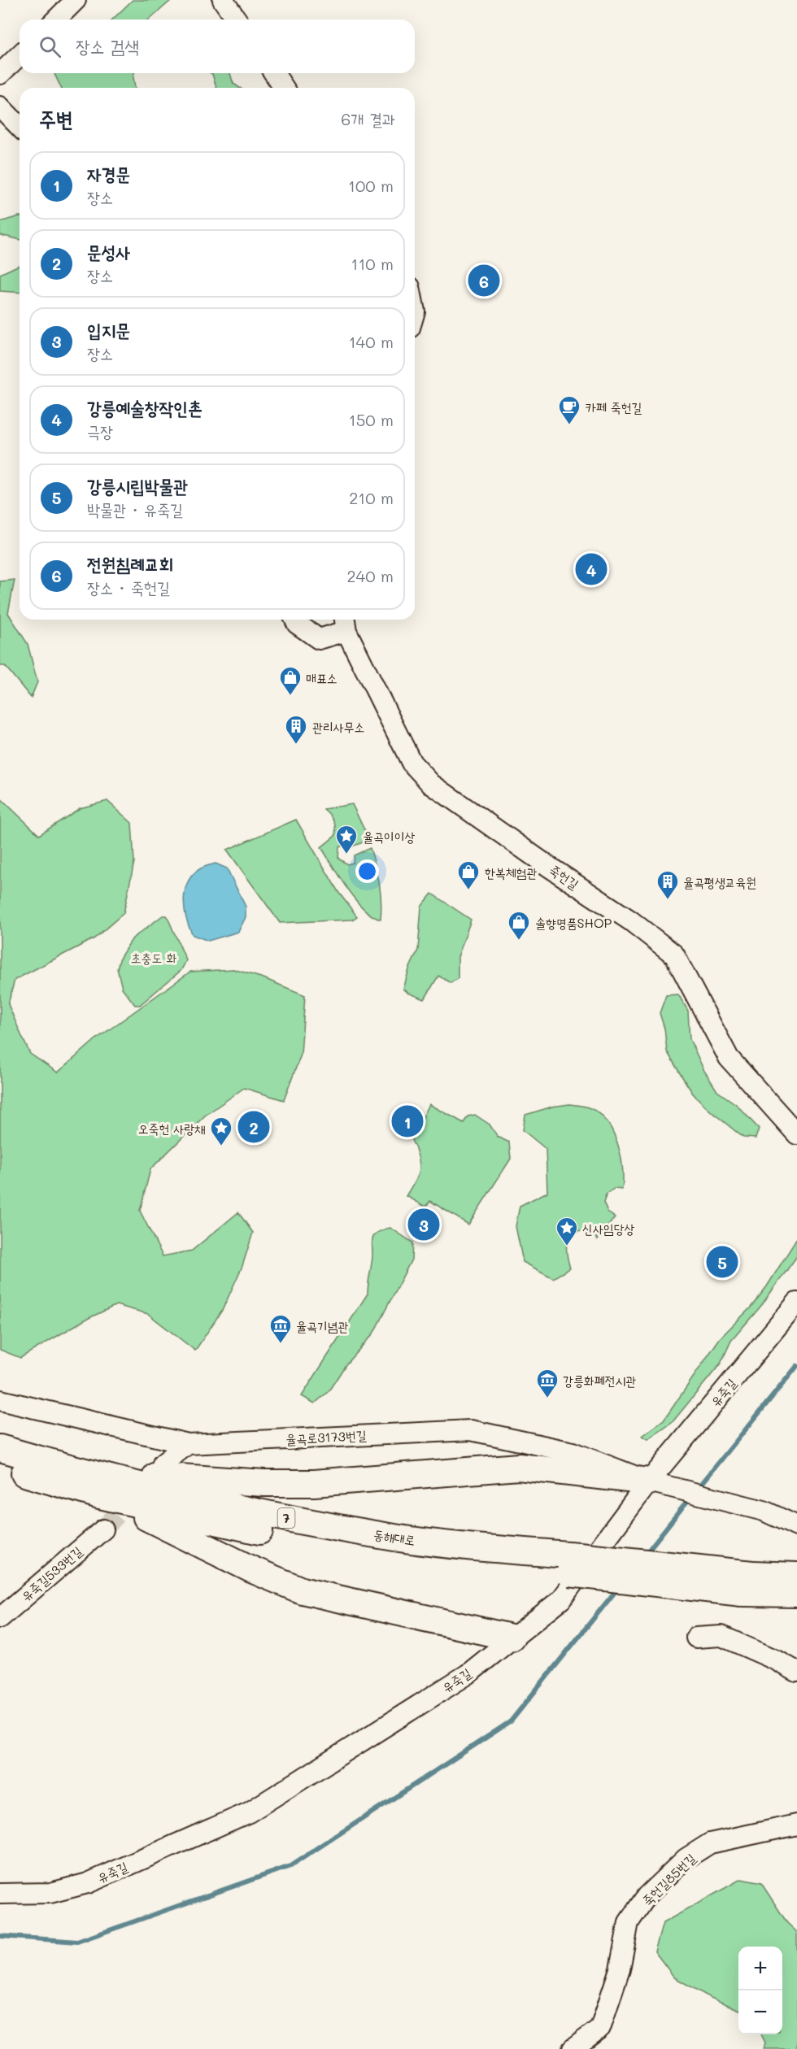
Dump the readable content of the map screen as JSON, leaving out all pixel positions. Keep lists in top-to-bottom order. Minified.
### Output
{"streets":{"main road":["7","동해대로"],"street":["죽헌길","유죽길","율곡로3173번길","유죽길533번길","죽헌길85번길"]},"crossings":[["유죽길","율곡로3173번길"]],"parks":["초충도 화"],"places":{"cafe":["카페 죽헌길"],"shop":["매표소","한복체험관","솔향명품SHOP"],"building":["관리사무소","율곡평생교육원"],"place":["율곡이이상","오죽헌 사랑채","신사임당상"],"museum":["율곡기념관","강릉화폐전시관"]},"page":{"search":"장소 검색","heading":["주변","6개 결과"],"list":[{"mark":"1","name":"자경문","note":"장소","value":"100 m"},{"mark":"2","name":"문성사","note":"장소","value":"110 m"},{"mark":"3","name":"입지문","note":"장소","value":"140 m"},{"mark":"4","name":"강릉예술창작인촌","note":"극장","value":"150 m"},{"mark":"5","name":"강릉시립박물관","note":"박물관 · 유죽길","value":"210 m"},{"mark":"6","name":"전원침례교회","note":"장소 · 죽헌길","value":"240 m"}],"pins":["6","4","1","2","3","5"],"map_buttons":["+","−"]}}
